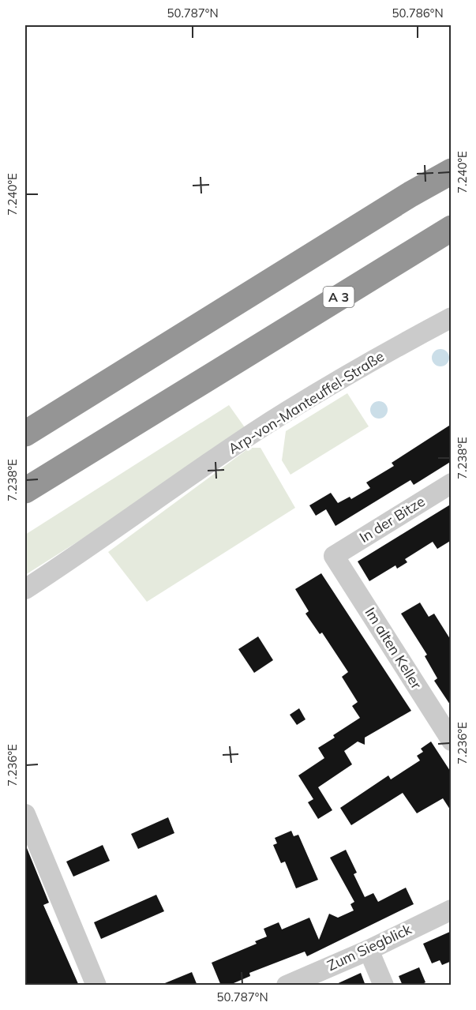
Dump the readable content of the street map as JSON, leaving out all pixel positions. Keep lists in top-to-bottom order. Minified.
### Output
{"streets":{"highway":["A 3"],"street":["Arp-von-Manteuffel-Straße","In der Bitze","Im alten Keller","Zum Siegblick"]},"crossings":[["In der Bitze","Im alten Keller"]],"coordinates":["50.787°N","50.786°N","7.240°E","7.238°E","7.236°E"]}
